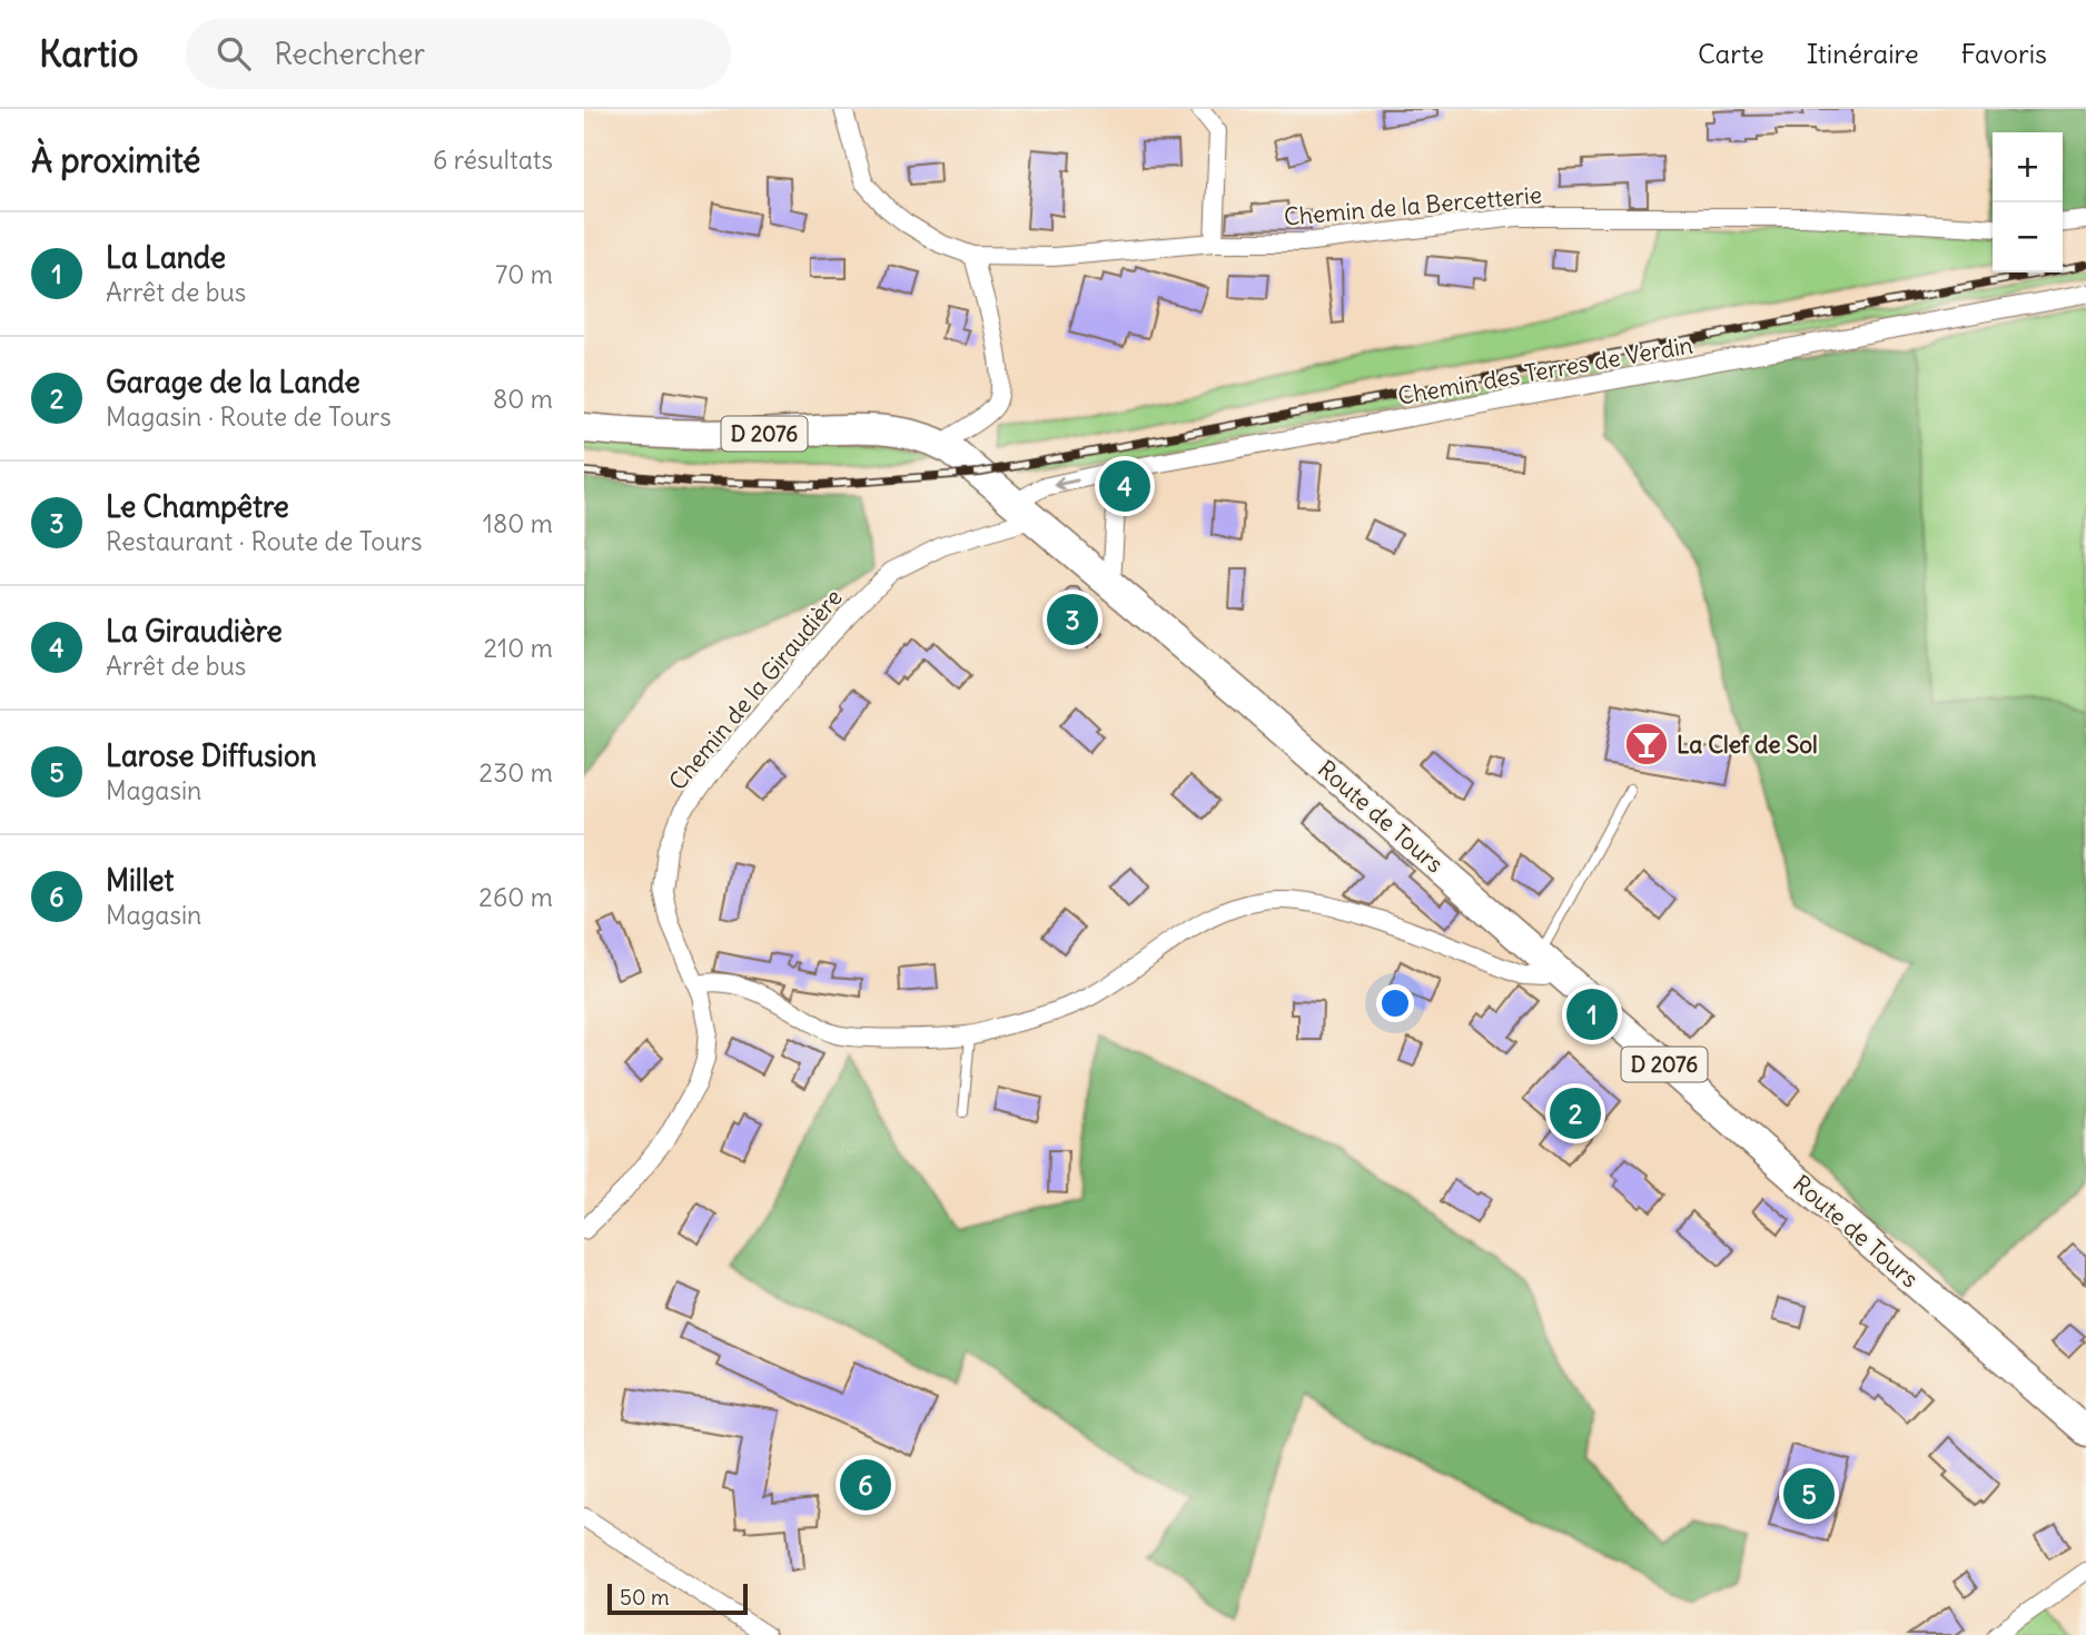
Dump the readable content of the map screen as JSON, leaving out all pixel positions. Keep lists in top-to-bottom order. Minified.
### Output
{"streets":{"main road":["D 2076","Route de Tours"],"street":["Chemin de la Bercetterie","Chemin des Terres de Verdin","Chemin de la Giraudière"]},"crossings":[["Chemin des Terres de Verdin","Chemin de la Giraudière"],["Chemin des Terres de Verdin","Route de Tours"],["Chemin de la Giraudière","Route de Tours"]],"places":{"bar":["La Clef de Sol"]},"scale_bar":"50 m","page":{"header":"Kartio","search":"Rechercher","nav":["Carte","Itinéraire","Favoris"],"heading":["À proximité","6 résultats"],"map_buttons":["+","−"],"list":[{"mark":"1","name":"La Lande","note":"Arrêt de bus","value":"70 m"},{"mark":"2","name":"Garage de la Lande","note":"Magasin · Route de Tours","value":"80 m"},{"mark":"3","name":"Le Champêtre","note":"Restaurant · Route de Tours","value":"180 m"},{"mark":"4","name":"La Giraudière","note":"Arrêt de bus","value":"210 m"},{"mark":"5","name":"Larose Diffusion","note":"Magasin","value":"230 m"},{"mark":"6","name":"Millet","note":"Magasin","value":"260 m"}],"pins":["4","3","1","2","6","5"],"scale":"50 m"}}
